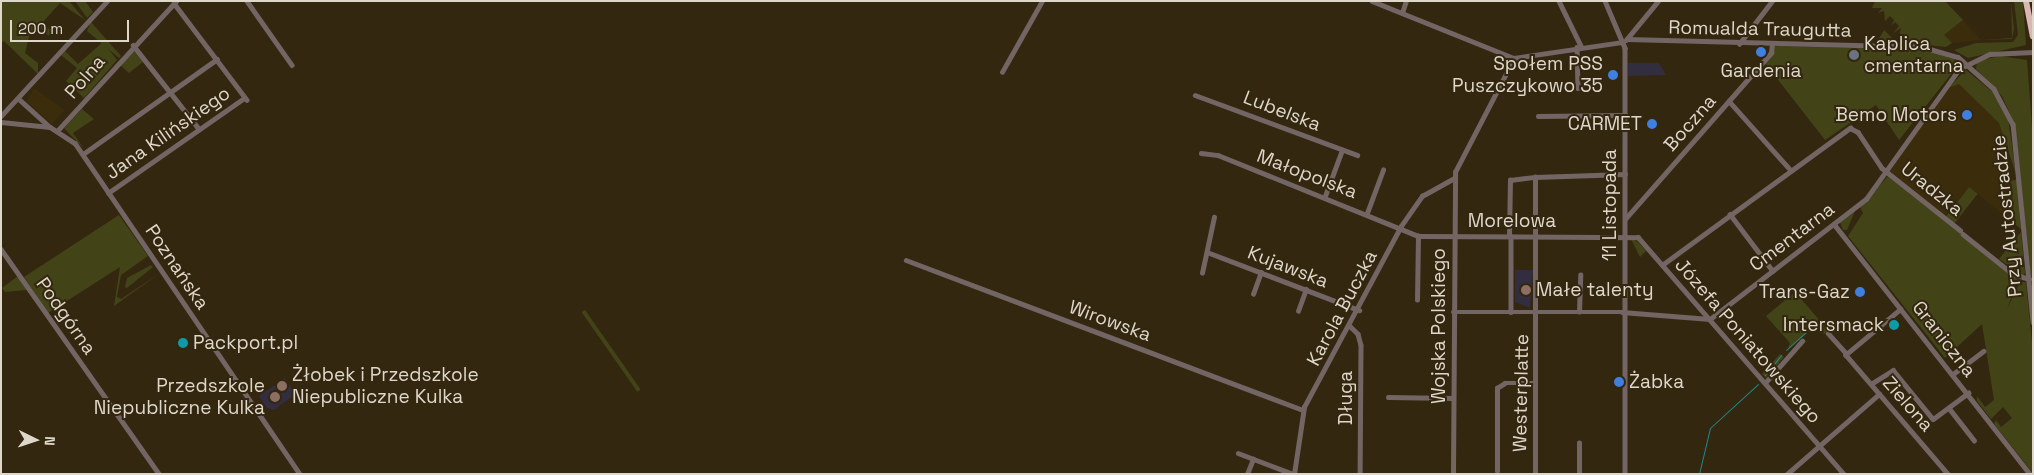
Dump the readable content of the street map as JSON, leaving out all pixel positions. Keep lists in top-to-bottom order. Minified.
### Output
{"streets":{"street":["Romualda Traugutta","Polna","Lubelska","Boczna","Jana Kilińskiego","Małopolska","Uradzka","11 Listopada","Przy Autostradzie","Morelowa","Cmentarna","Poznańska","Kujawska","Karola Buczka","Podgórna","Wirowska","Wojska Polskiego","Graniczna","Józefa Poniatowskiego","Westerplatte","Długa","Zielona"]},"crossings":[["Romualda Traugutta","Boczna"],["Romualda Traugutta","11 Listopada"],["Romualda Traugutta","Przy Autostradzie"],["Polna","Poznańska"],["Boczna","11 Listopada"],["Jana Kilińskiego","Poznańska"],["Małopolska","Karola Buczka"],["Uradzka","Przy Autostradzie"],["Uradzka","Cmentarna"],["11 Listopada","Morelowa"],["11 Listopada","Józefa Poniatowskiego"],["Przy Autostradzie","Cmentarna"],["Morelowa","Wojska Polskiego"],["Morelowa","Józefa Poniatowskiego"],["Morelowa","Westerplatte"],["Cmentarna","Graniczna"],["Cmentarna","Józefa Poniatowskiego"],["Kujawska","Karola Buczka"],["Karola Buczka","Wirowska"],["Karola Buczka","Wojska Polskiego"],["Karola Buczka","Długa"]],"places":["Gardenia","Kaplica cmentarna","Społem PSS Puszczykowo 35","Bemo Motors","CARMET","Małe talenty","Trans-Gaz","Intersmack","Packport.pl","Żabka","Żłobek i Przedszkole Niepubliczne Kulka","Przedszkole Niepubliczne Kulka"],"scale_bar":"200 m","north":"right"}
